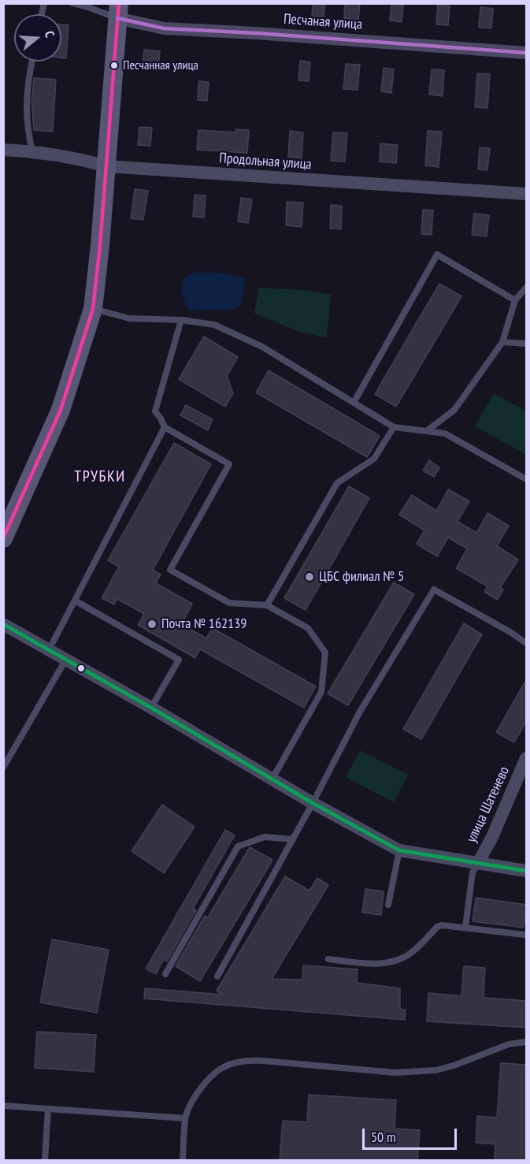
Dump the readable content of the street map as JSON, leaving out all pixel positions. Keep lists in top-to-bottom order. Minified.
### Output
{"streets":{"street":["Песчаная улица","Продольная улица","улица Шатенево"]},"districts":["ТРУБКИ"],"places":["Песчанная улица","ЦБС филиал № 5","Почта № 162139"],"scale_bar":"50 m","north":"right"}
